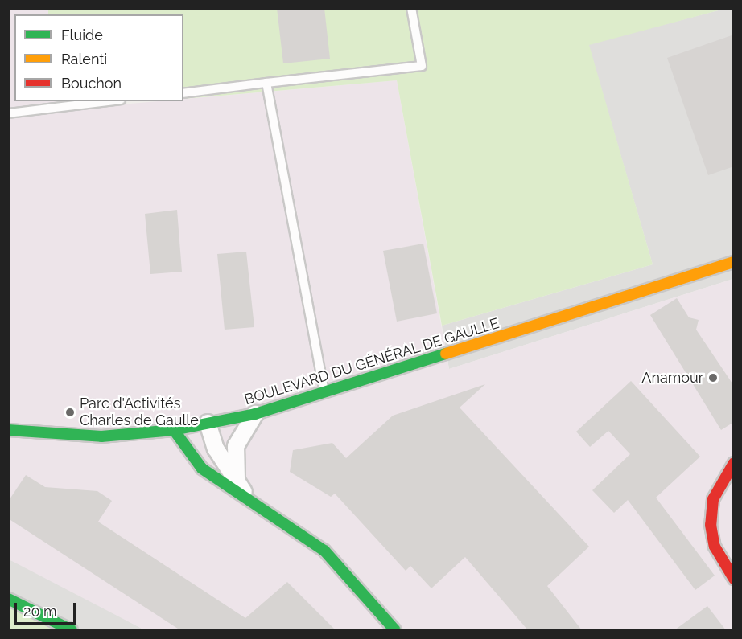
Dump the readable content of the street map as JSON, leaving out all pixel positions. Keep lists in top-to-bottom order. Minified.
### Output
{"streets":{"street":["BOULEVARD DU GÉNÉRAL DE GAULLE"]},"places":["Anamour","Parc d'Activités Charles de Gaulle"],"legend":["Fluide","Ralenti","Bouchon"],"scale_bar":"20 m"}
